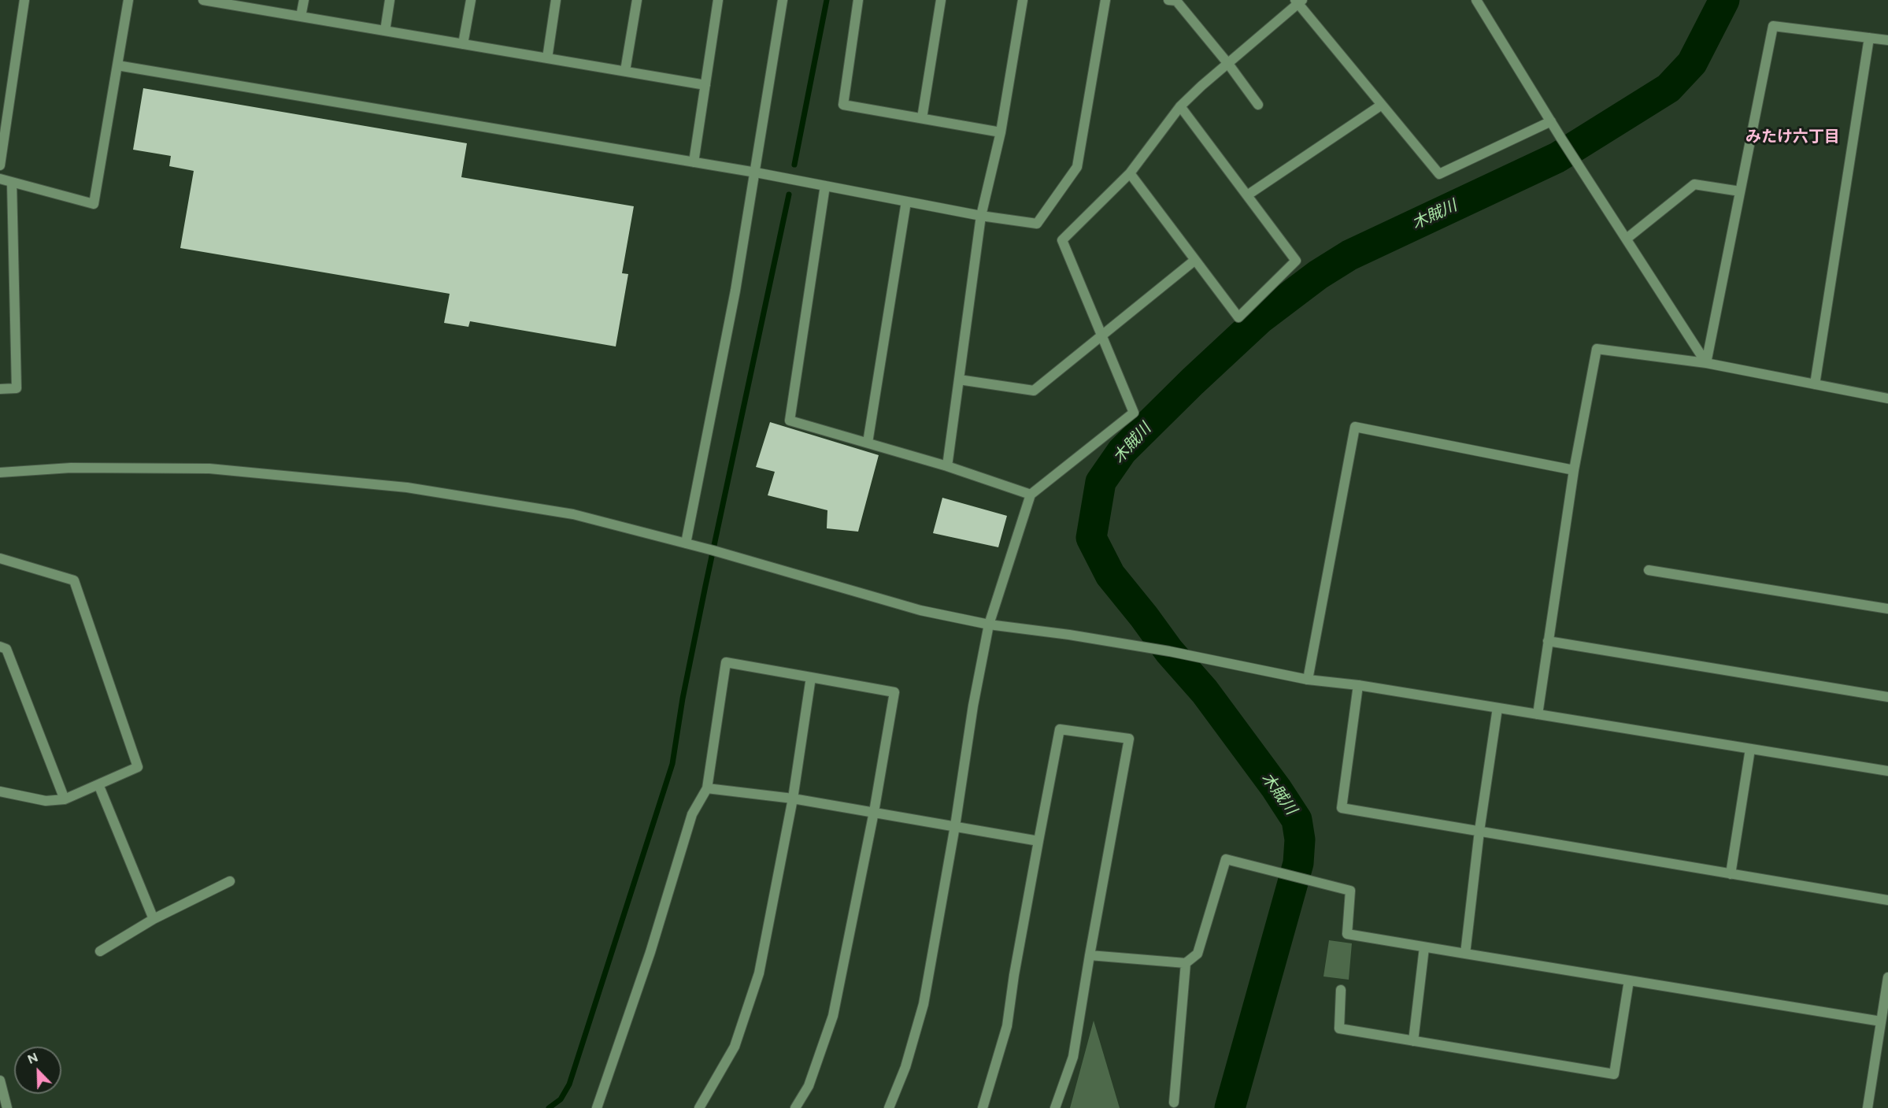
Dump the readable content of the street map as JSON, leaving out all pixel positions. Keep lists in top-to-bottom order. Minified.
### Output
{"districts":["みたけ六丁目"],"water":["木賊川"],"north":"top left"}
